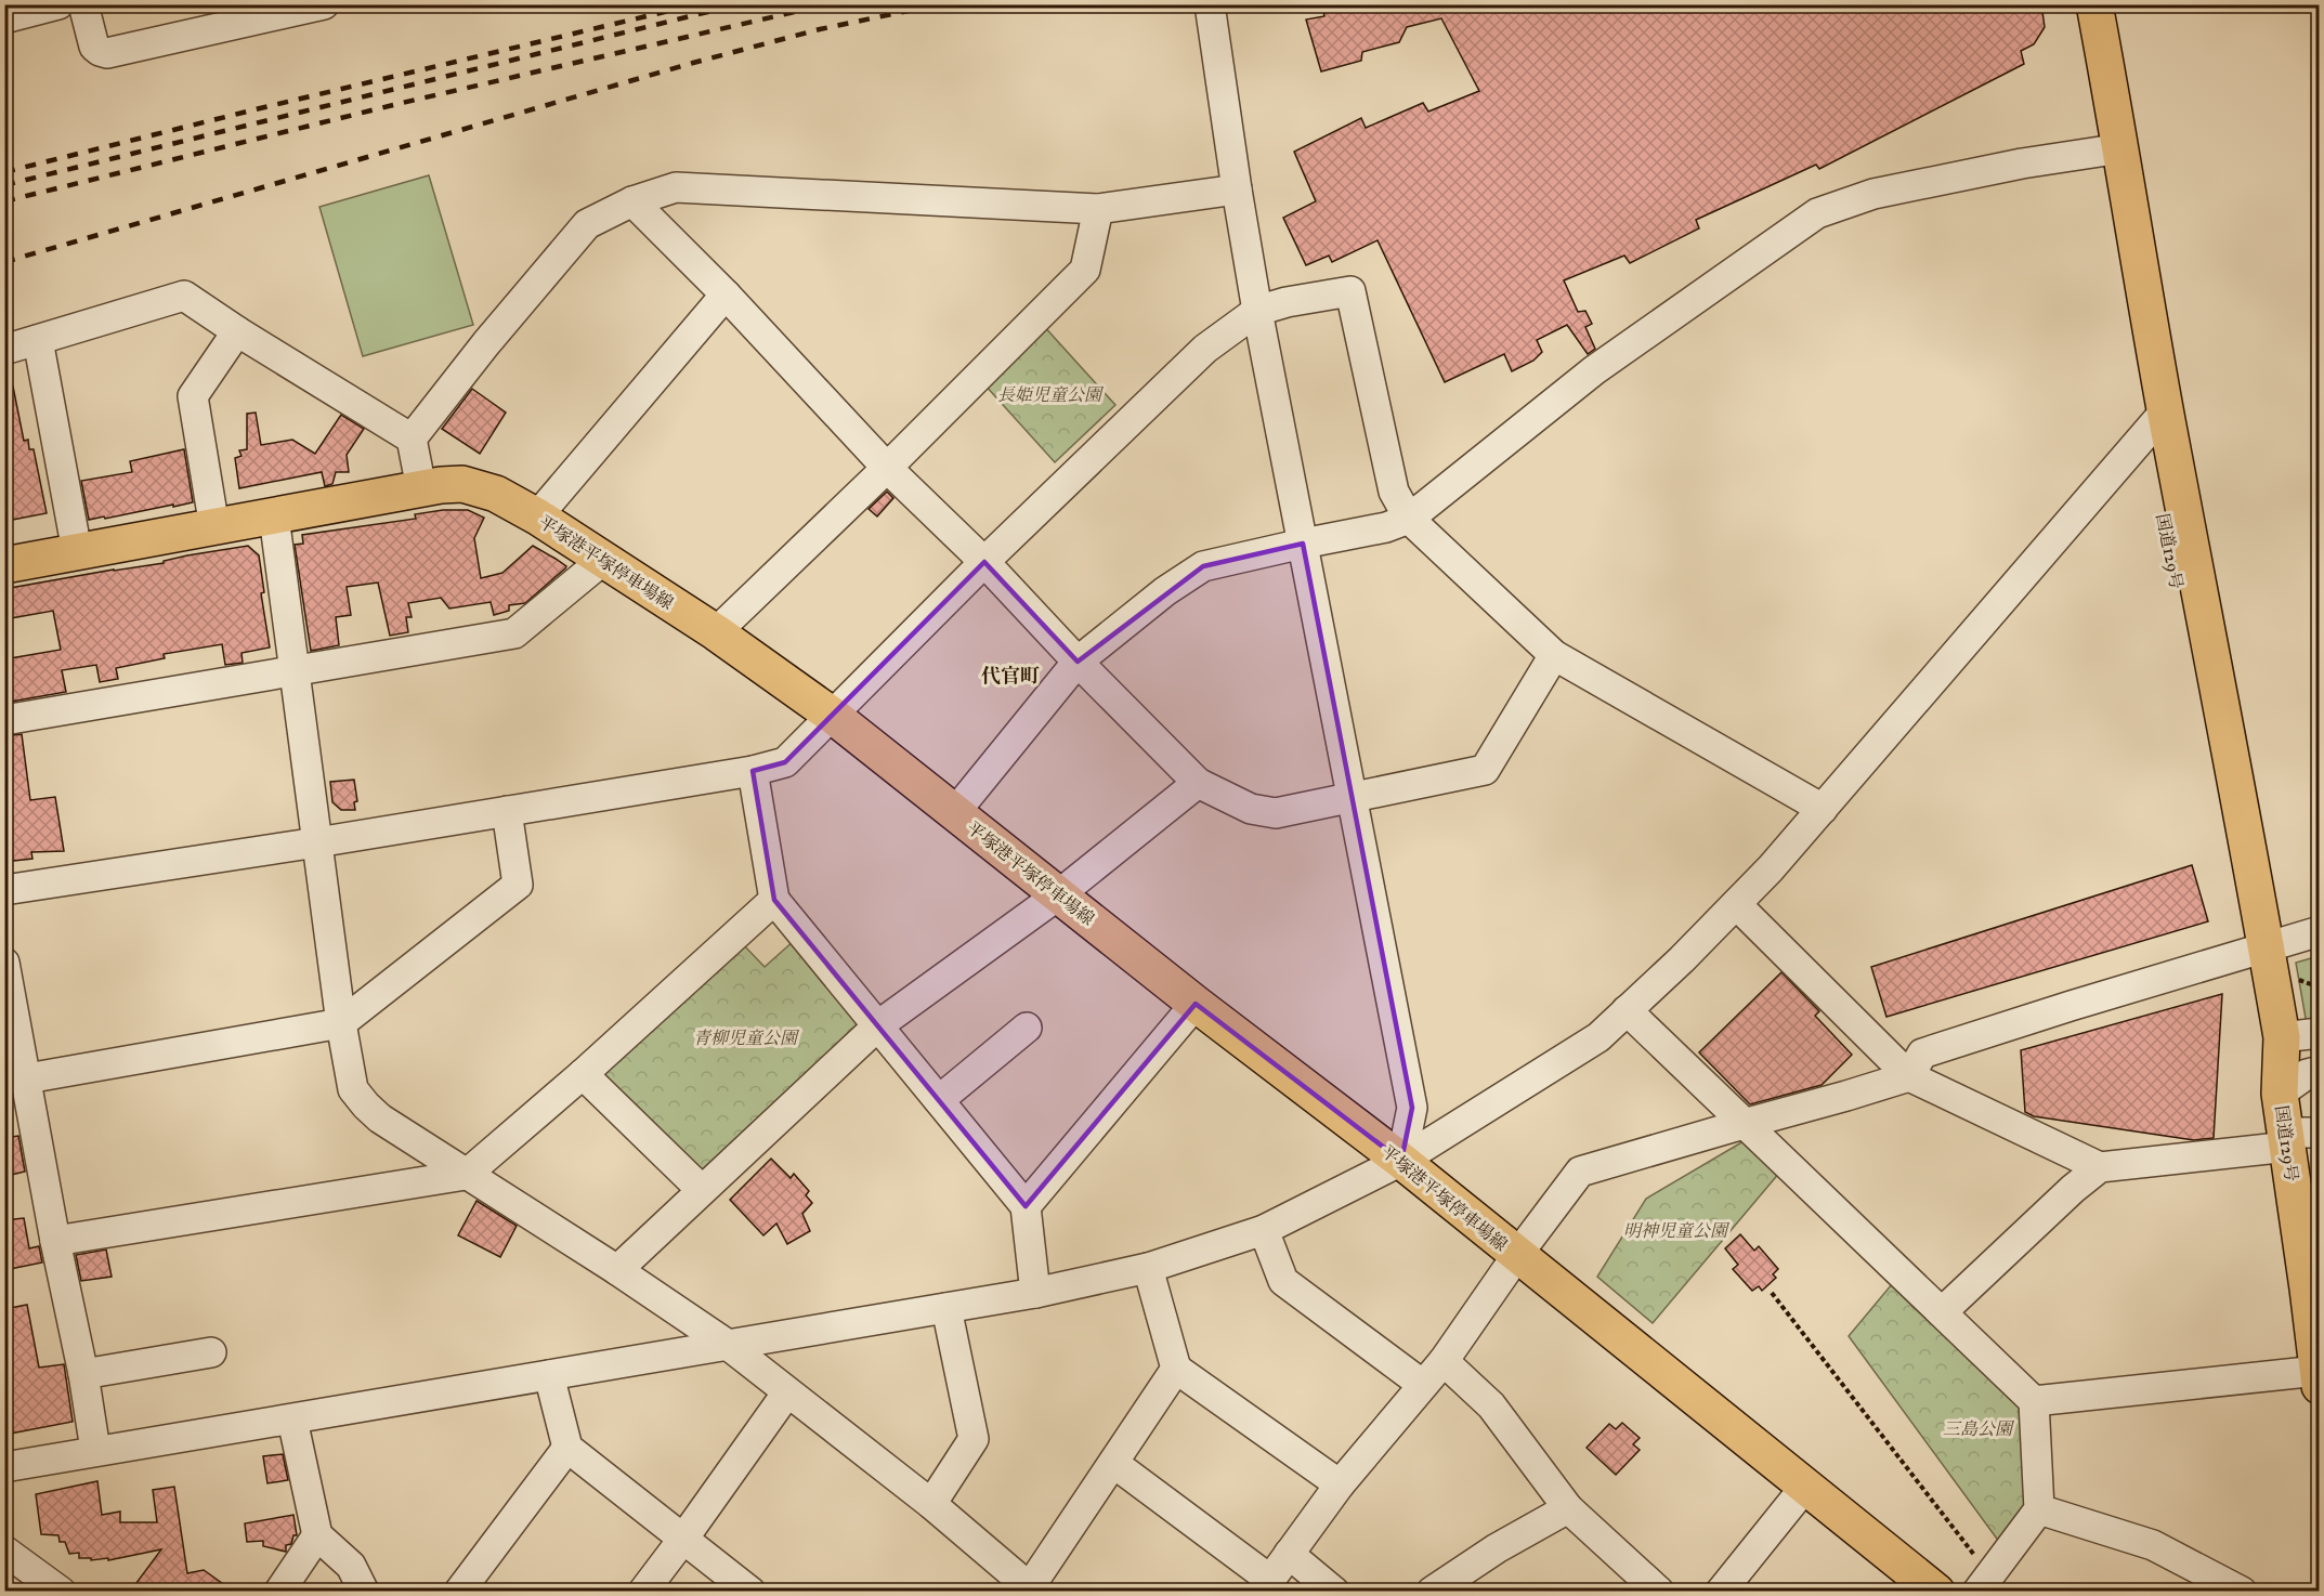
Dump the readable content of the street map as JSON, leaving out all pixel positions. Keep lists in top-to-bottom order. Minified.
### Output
{"streets":{"main road":["国道129号","平塚港平塚停車場線"]},"districts":["代官町"],"parks":["長姫児童公園","青柳児童公園","明神児童公園","三島公園"]}
